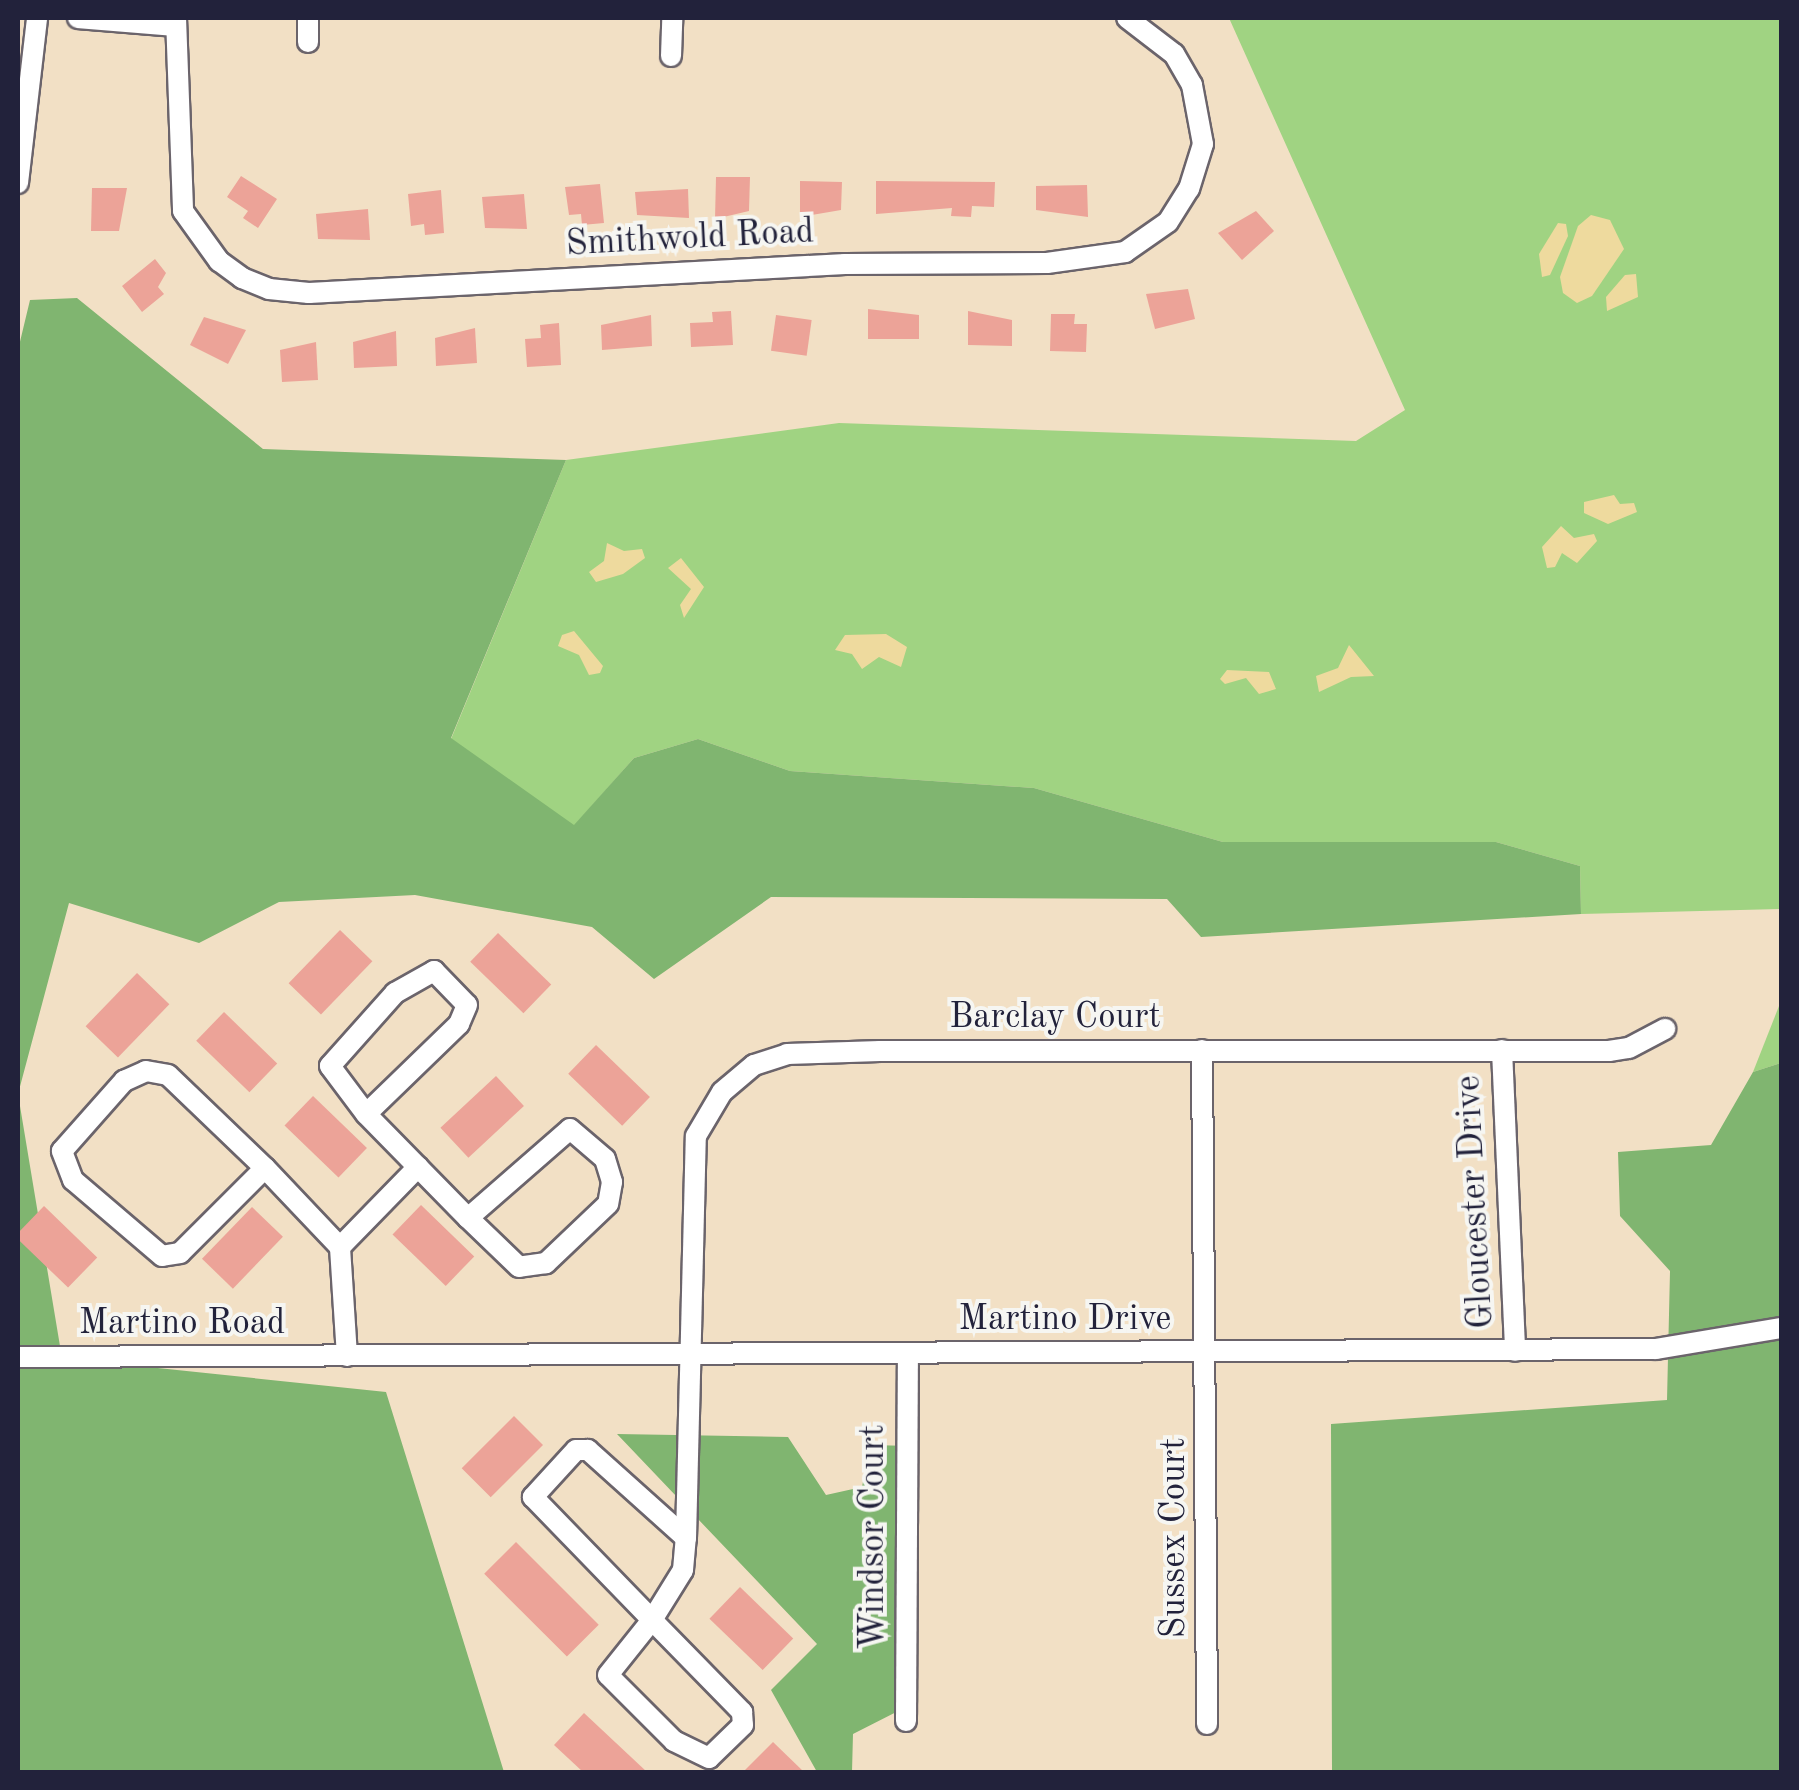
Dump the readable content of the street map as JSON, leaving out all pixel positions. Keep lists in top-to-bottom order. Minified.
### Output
{"streets":{"street":["Smithwold Road","Barclay Court","Gloucester Drive","Martino Drive","Martino Road","Windsor Court","Sussex Court"]},"crossings":[["Barclay Court","Gloucester Drive"],["Barclay Court","Martino Drive"],["Barclay Court","Sussex Court"],["Gloucester Drive","Martino Drive"],["Martino Drive","Martino Road"],["Martino Drive","Windsor Court"],["Martino Drive","Sussex Court"]]}
